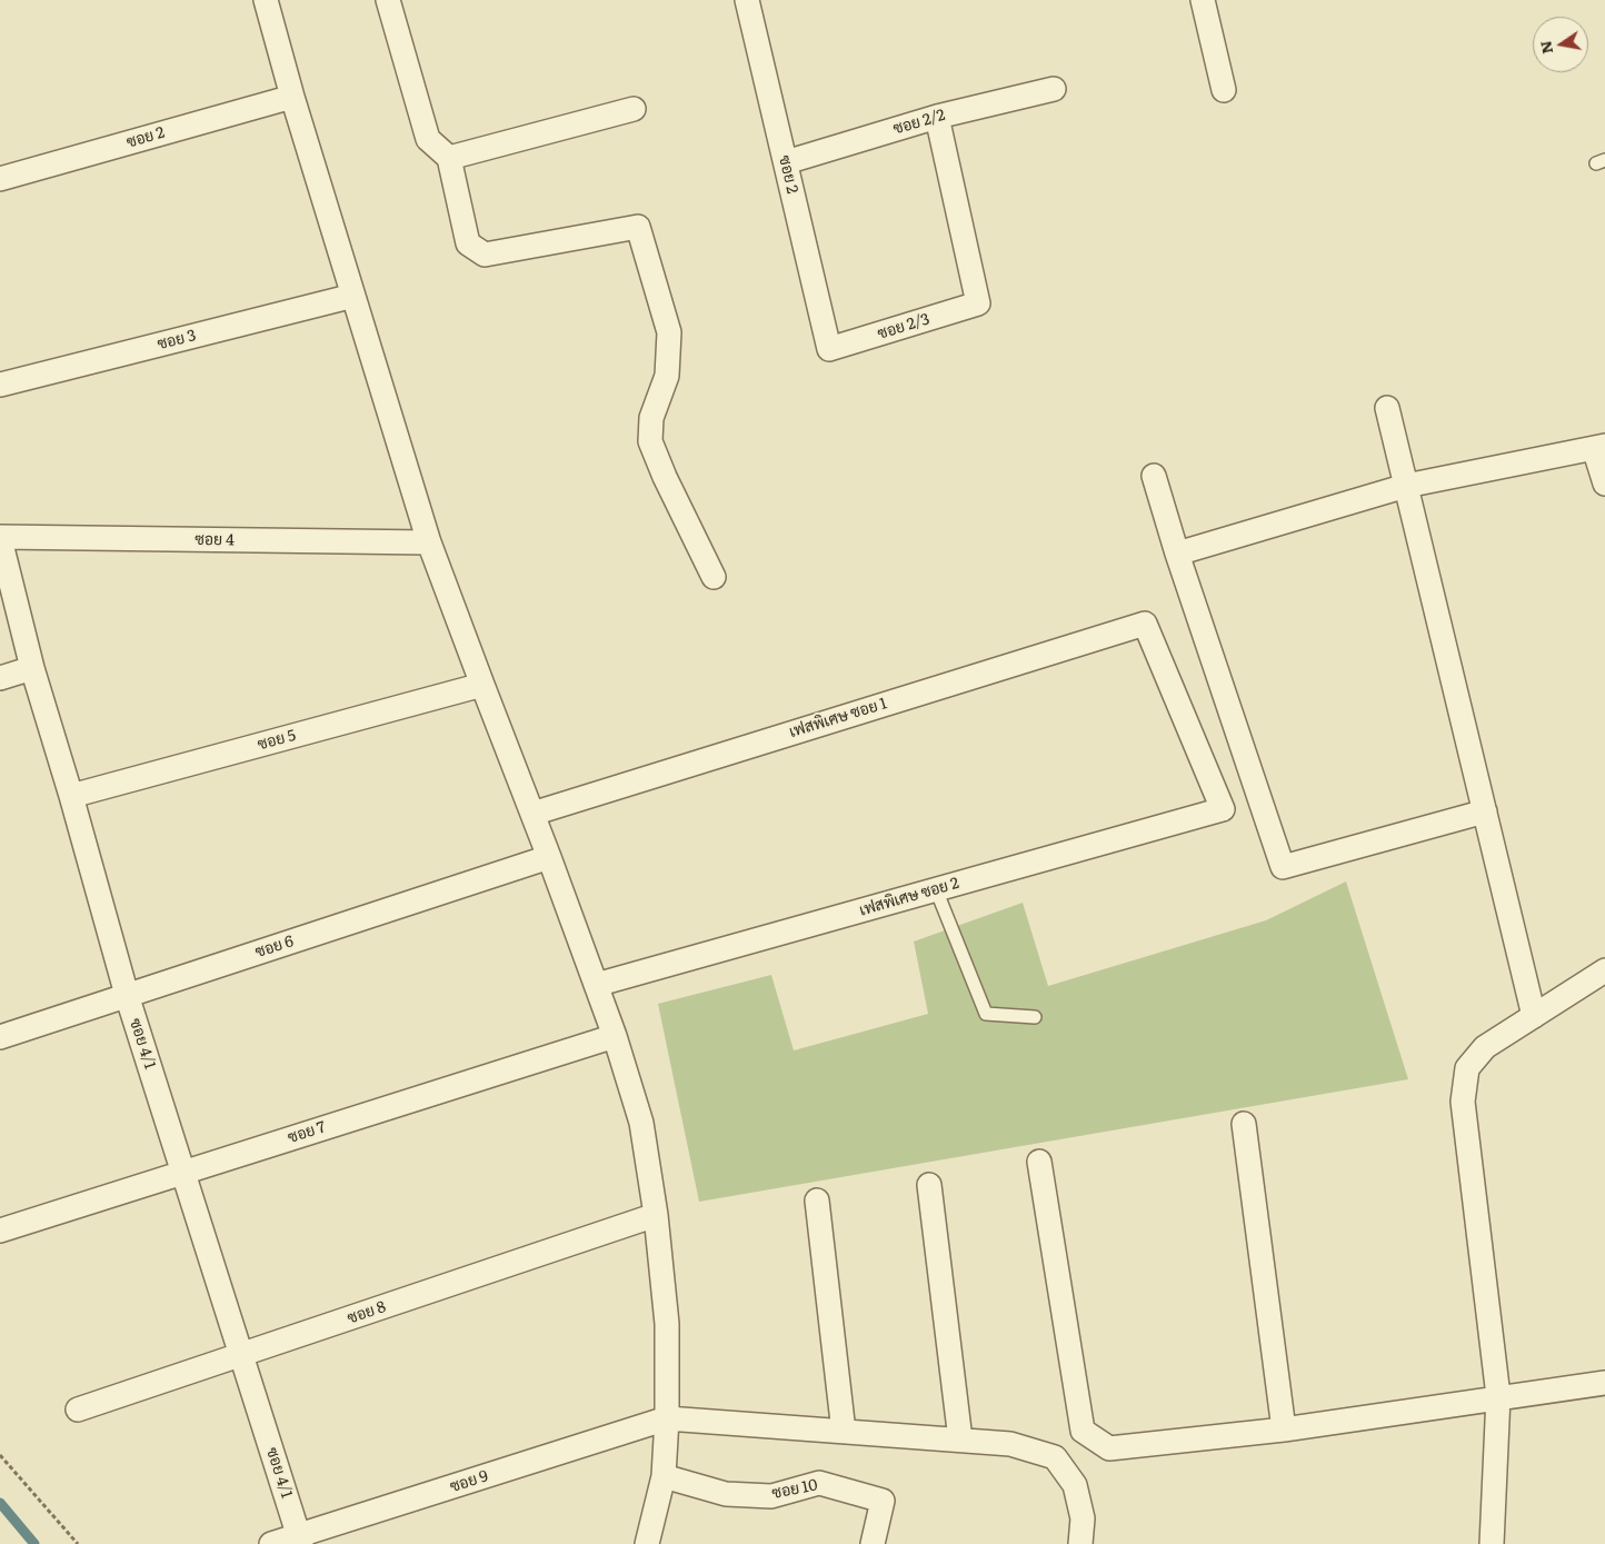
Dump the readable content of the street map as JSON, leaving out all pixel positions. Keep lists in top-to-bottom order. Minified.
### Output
{"streets":{"street":["ซอย 2/2","ซอย 2","ซอย 2/3","ซอย 3","ซอย 4","เฟสพิเศษ ซอย 1","ซอย 5","เฟสพิเศษ ซอย 2","ซอย 6","ซอย 4/1","ซอย 7","ซอย 8","ซอย 9","ซอย 10"]},"crossings":[["ซอย 2/2","ซอย 2"],["ซอย 2/2","ซอย 2/3"],["ซอย 2","ซอย 2/3"],["ซอย 4","ซอย 4/1"],["เฟสพิเศษ ซอย 1","เฟสพิเศษ ซอย 2"],["ซอย 5","ซอย 4/1"],["ซอย 6","ซอย 4/1"],["ซอย 4/1","ซอย 7"],["ซอย 4/1","ซอย 8"],["ซอย 4/1","ซอย 9"]],"north":"left"}
